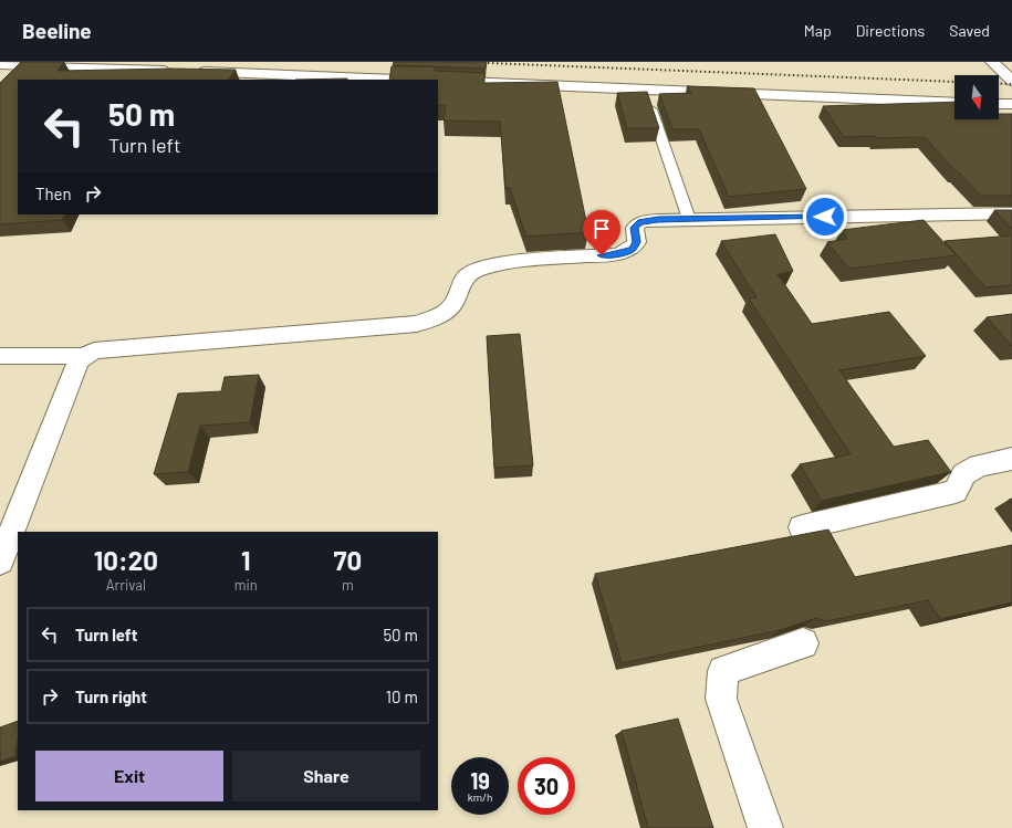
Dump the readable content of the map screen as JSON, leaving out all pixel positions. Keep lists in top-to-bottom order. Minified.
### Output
{"north":"bottom","page":{"header":"Beeline","nav":["Map","Directions","Saved"],"turn":["50 m","Turn left"],"then":"Then","eta":["10:20","Arrival","1","min","70","m"],"list":[{"name":"Turn left","value":"50 m"},{"name":"Turn right","value":"10 m"}],"buttons":["Exit","Share"],"speed":"19 km/h","limit":"30"}}
